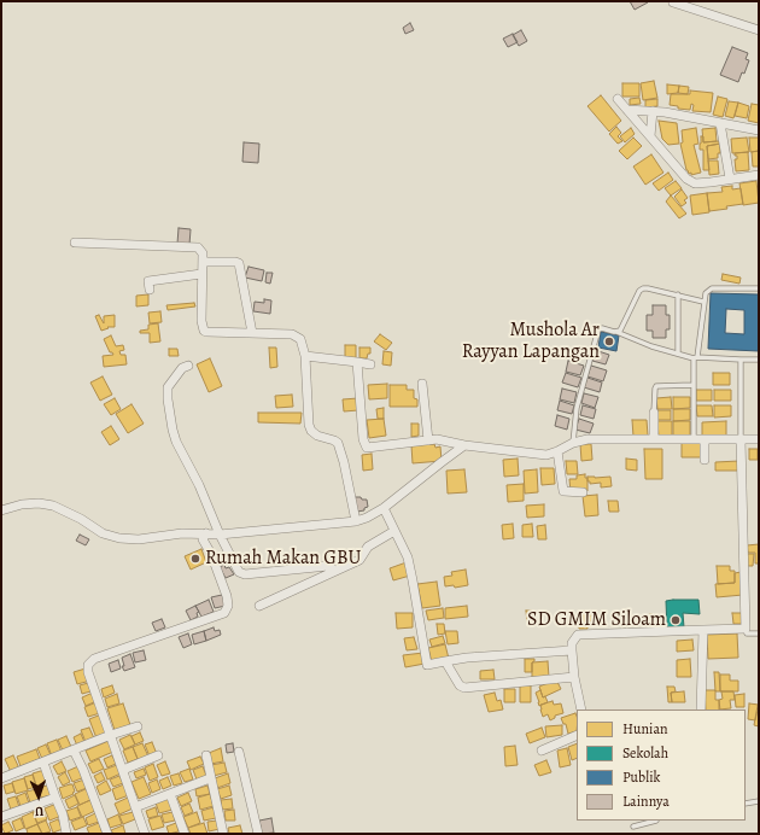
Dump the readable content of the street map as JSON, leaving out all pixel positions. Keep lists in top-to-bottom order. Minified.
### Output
{"places":["Mushola Ar Rayyan Lapangan","Rumah Makan GBU","SD GMIM Siloam"],"legend":["Hunian","Sekolah","Publik","Lainnya"],"north":"bottom"}
